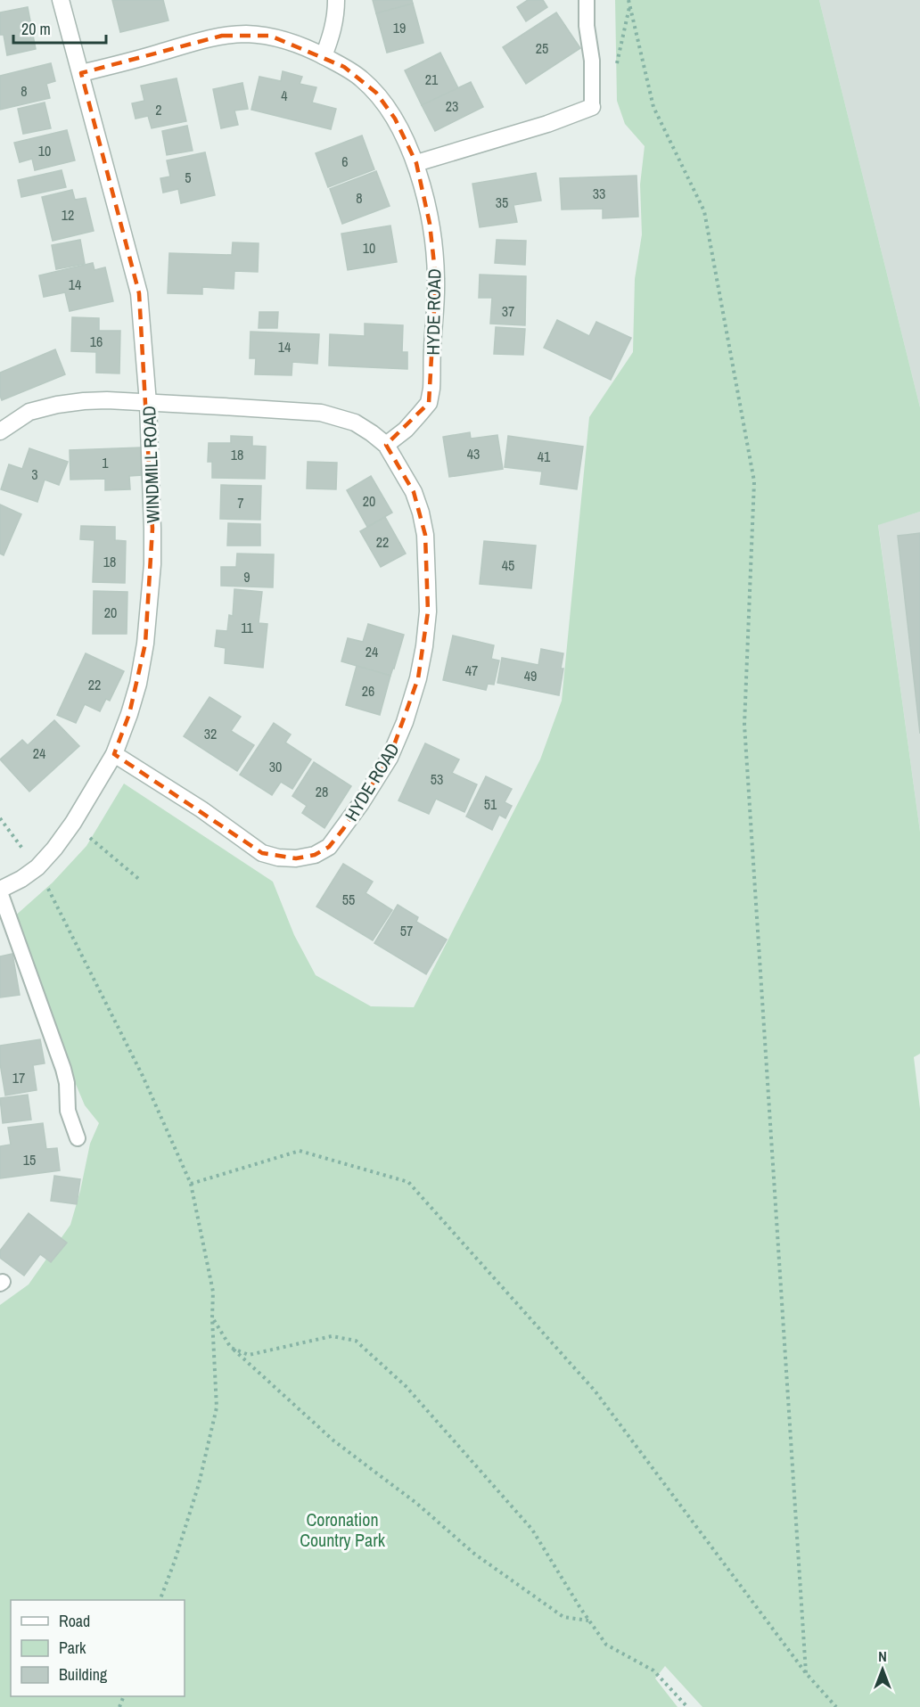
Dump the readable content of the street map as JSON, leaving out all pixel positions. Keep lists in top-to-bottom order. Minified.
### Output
{"streets":{"street":["HYDE ROAD","WINDMILL ROAD"]},"crossings":[["HYDE ROAD","WINDMILL ROAD"]],"parks":["Coronation Country Park"],"house_numbers":["19","25","21","8","4","23","2","10","6","5","33","8","35","12","10","14","37","16","14","43","18","41","1","3","20","7","22","18","45","9","20","11","24","47","49","22","26","32","24","30","53","28","51","55","57","17","15"],"legend":["Road","Park","Building"],"scale_bar":"20 m","north":"top"}
